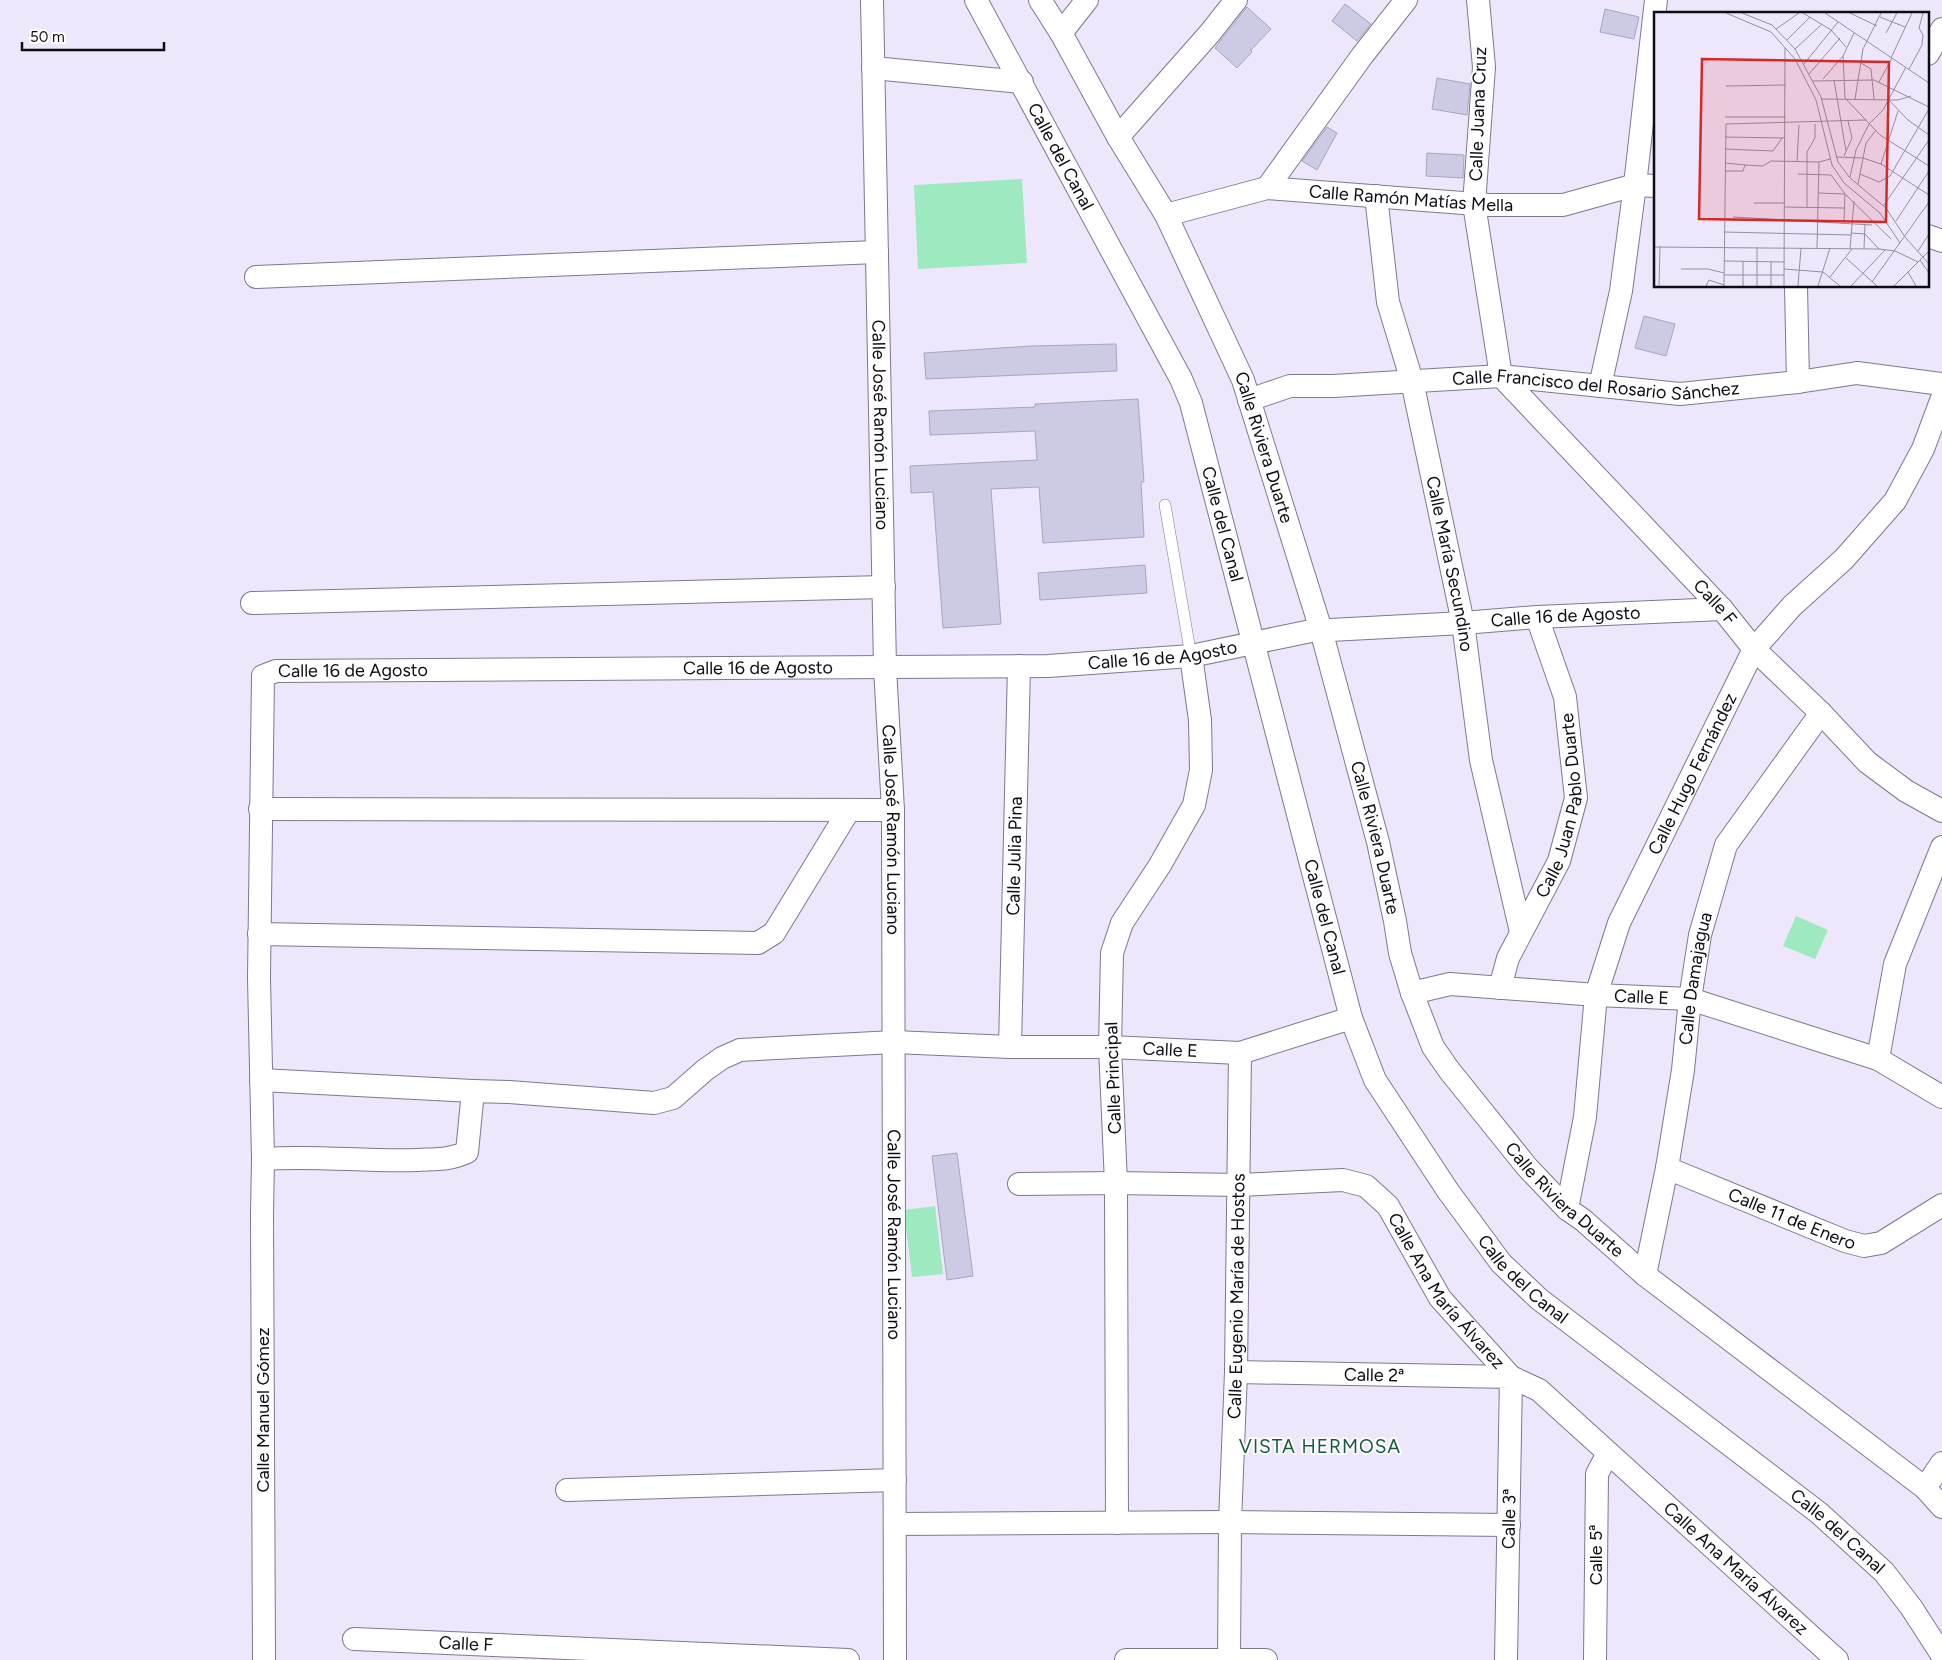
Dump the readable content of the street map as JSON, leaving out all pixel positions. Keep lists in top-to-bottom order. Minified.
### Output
{"streets":{"street":["Calle Juana Cruz","Calle del Canal","Calle Ramón Matías Mella","Calle Francisco del Rosario Sánchez","Calle José Ramón Luciano","Calle Riviera Duarte","Calle María Secundino","Calle F","Calle 16 de Agosto","Calle Hugo Fernández","Calle Juan Pablo Duarte","Calle Julia Pina","Calle Damajagua","Calle E","Calle Principal","Calle 11 de Enero","Calle Ana María Álvarez","Calle Eugenio María de Hostos","Calle 2ª","Calle Manuel Gómez","Calle 3ª","Calle 5ª"]},"crossings":[["Calle Juana Cruz","Calle Ramón Matías Mella"],["Calle Juana Cruz","Calle Francisco del Rosario Sánchez"],["Calle Juana Cruz","Calle F"],["Calle del Canal","Calle 16 de Agosto"],["Calle del Canal","Calle E"],["Calle Ramón Matías Mella","Calle Riviera Duarte"],["Calle Ramón Matías Mella","Calle María Secundino"],["Calle Francisco del Rosario Sánchez","Calle Riviera Duarte"],["Calle Francisco del Rosario Sánchez","Calle María Secundino"],["Calle Francisco del Rosario Sánchez","Calle F"],["Calle José Ramón Luciano","Calle 16 de Agosto"],["Calle José Ramón Luciano","Calle E"],["Calle Riviera Duarte","Calle 16 de Agosto"],["Calle Riviera Duarte","Calle Hugo Fernández"],["Calle Riviera Duarte","Calle Damajagua"],["Calle Riviera Duarte","Calle E"],["Calle María Secundino","Calle 16 de Agosto"],["Calle María Secundino","Calle Juan Pablo Duarte"],["Calle F","Calle 16 de Agosto"],["Calle F","Calle Hugo Fernández"],["Calle F","Calle Damajagua"],["Calle 16 de Agosto","Calle Juan Pablo Duarte"],["Calle 16 de Agosto","Calle Julia Pina"],["Calle 16 de Agosto","Calle Principal"],["Calle 16 de Agosto","Calle Manuel Gómez"],["Calle Hugo Fernández","Calle E"],["Calle Juan Pablo Duarte","Calle E"],["Calle Julia Pina","Calle E"],["Calle Damajagua","Calle E"],["Calle Damajagua","Calle 11 de Enero"],["Calle E","Calle Principal"],["Calle E","Calle Eugenio María de Hostos"],["Calle E","Calle Manuel Gómez"],["Calle Principal","Calle Ana María Álvarez"],["Calle Ana María Álvarez","Calle Eugenio María de Hostos"],["Calle Ana María Álvarez","Calle 2ª"],["Calle Ana María Álvarez","Calle 3ª"],["Calle Ana María Álvarez","Calle 5ª"],["Calle Eugenio María de Hostos","Calle 2ª"],["Calle 2ª","Calle 3ª"]],"districts":["VISTA HERMOSA"],"scale_bar":"50 m"}
